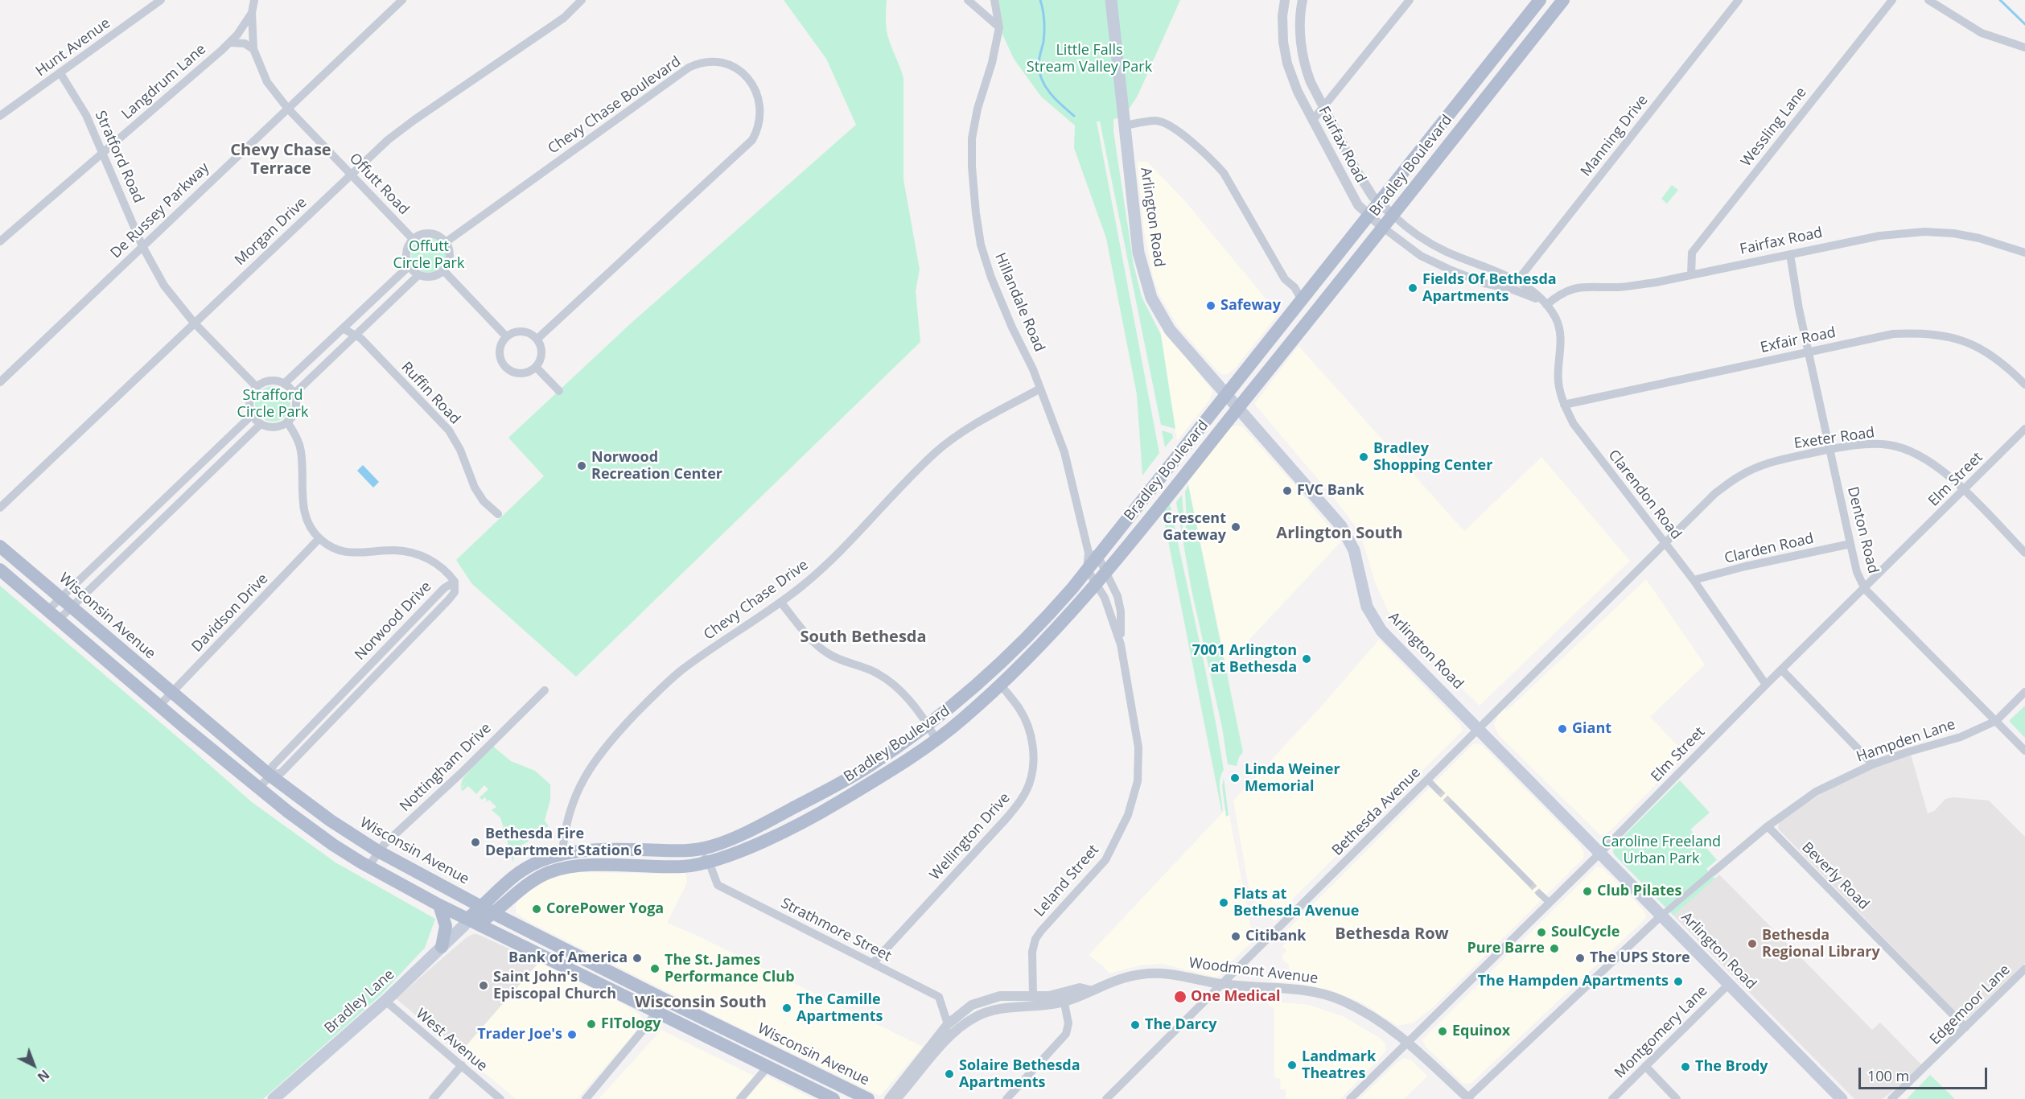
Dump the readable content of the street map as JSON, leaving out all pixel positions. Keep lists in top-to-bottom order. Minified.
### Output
{"streets":{"main road":["Bradley Boulevard","Arlington Road","Wisconsin Avenue","Bradley Lane"],"street":["Hunt Avenue","Langdrum Lane","Chevy Chase Boulevard","Wessling Lane","Manning Drive","Fairfax Road","Stratford Road","Offutt Road","De Russey Parkway","Morgan Drive","Hillandale Road","Exfair Road","Ruffin Road","Exeter Road","Elm Street","Clarendon Road","Denton Road","Clarden Road","Chevy Chase Drive","Davidson Drive","Norwood Drive","Hampden Lane","Nottingham Drive","Bethesda Avenue","Wellington Drive","Beverly Road","Leland Street","Strathmore Street","Woodmont Avenue","Edgemoor Lane","Montgomery Lane","West Avenue"]},"crossings":[["Hunt Avenue","Stratford Road"],["Langdrum Lane","Stratford Road"],["Langdrum Lane","Offutt Road"],["Chevy Chase Boulevard","Offutt Road"],["Wessling Lane","Fairfax Road"],["Manning Drive","Fairfax Road"],["Fairfax Road","Bradley Boulevard"],["Fairfax Road","Clarendon Road"],["Fairfax Road","Denton Road"],["Stratford Road","De Russey Parkway"],["Stratford Road","Morgan Drive"],["Bradley Boulevard","Arlington Road"],["Bradley Boulevard","Hillandale Road"],["Bradley Boulevard","Chevy Chase Drive"],["Bradley Boulevard","Wisconsin Avenue"],["Bradley Boulevard","Wellington Drive"],["Bradley Boulevard","Leland Street"],["Bradley Boulevard","Strathmore Street"],["Bradley Boulevard","Bradley Lane"],["Offutt Road","De Russey Parkway"],["Offutt Road","Morgan Drive"],["Arlington Road","Elm Street"],["Arlington Road","Hampden Lane"],["Arlington Road","Bethesda Avenue"],["Arlington Road","Montgomery Lane"],["Hillandale Road","Chevy Chase Drive"],["Hillandale Road","Leland Street"],["Exfair Road","Clarendon Road"],["Exfair Road","Denton Road"],["Exeter Road","Elm Street"],["Exeter Road","Clarendon Road"],["Exeter Road","Denton Road"],["Exeter Road","Bethesda Avenue"],["Elm Street","Clarendon Road"],["Elm Street","Denton Road"],["Elm Street","Woodmont Avenue"],["Clarendon Road","Clarden Road"],["Clarendon Road","Bethesda Avenue"],["Denton Road","Clarden Road"],["Denton Road","Hampden Lane"],["Davidson Drive","Wisconsin Avenue"],["Wisconsin Avenue","Norwood Drive"],["Wisconsin Avenue","Nottingham Drive"],["Wisconsin Avenue","Bradley Lane"],["Hampden Lane","Beverly Road"],["Hampden Lane","Woodmont Avenue"],["Bethesda Avenue","Woodmont Avenue"],["Wellington Drive","Strathmore Street"],["Beverly Road","Edgemoor Lane"],["Leland Street","Woodmont Avenue"],["Strathmore Street","Woodmont Avenue"],["Bradley Lane","West Avenue"]],"districts":["Chevy Chase Terrace","Arlington South","South Bethesda","Bethesda Row","Wisconsin South"],"parks":["Little Falls Stream Valley Park","Offutt Circle Park","Strafford Circle Park","Caroline Freeland Urban Park"],"places":["Fields Of Bethesda Apartments","Safeway","Bradley Shopping Center","Norwood Recreation Center","FVC Bank","Crescent Gateway","7001 Arlington at Bethesda","Giant","Linda Weiner Memorial","Bethesda Fire Department Station 6","Club Pilates","Flats at Bethesda Avenue","CorePower Yoga","SoulCycle","Citibank","Bethesda Regional Library","Pure Barre","Bank of America","The UPS Store","The St. James Performance Club","The Hampden Apartments","Saint John's Episcopal Church","One Medical","The Camille Apartments","FITology","The Darcy","Equinox","Trader Joe's","Landmark Theatres","The Brody","Solaire Bethesda Apartments"],"scale_bar":"100 m","north":"bottom right"}
